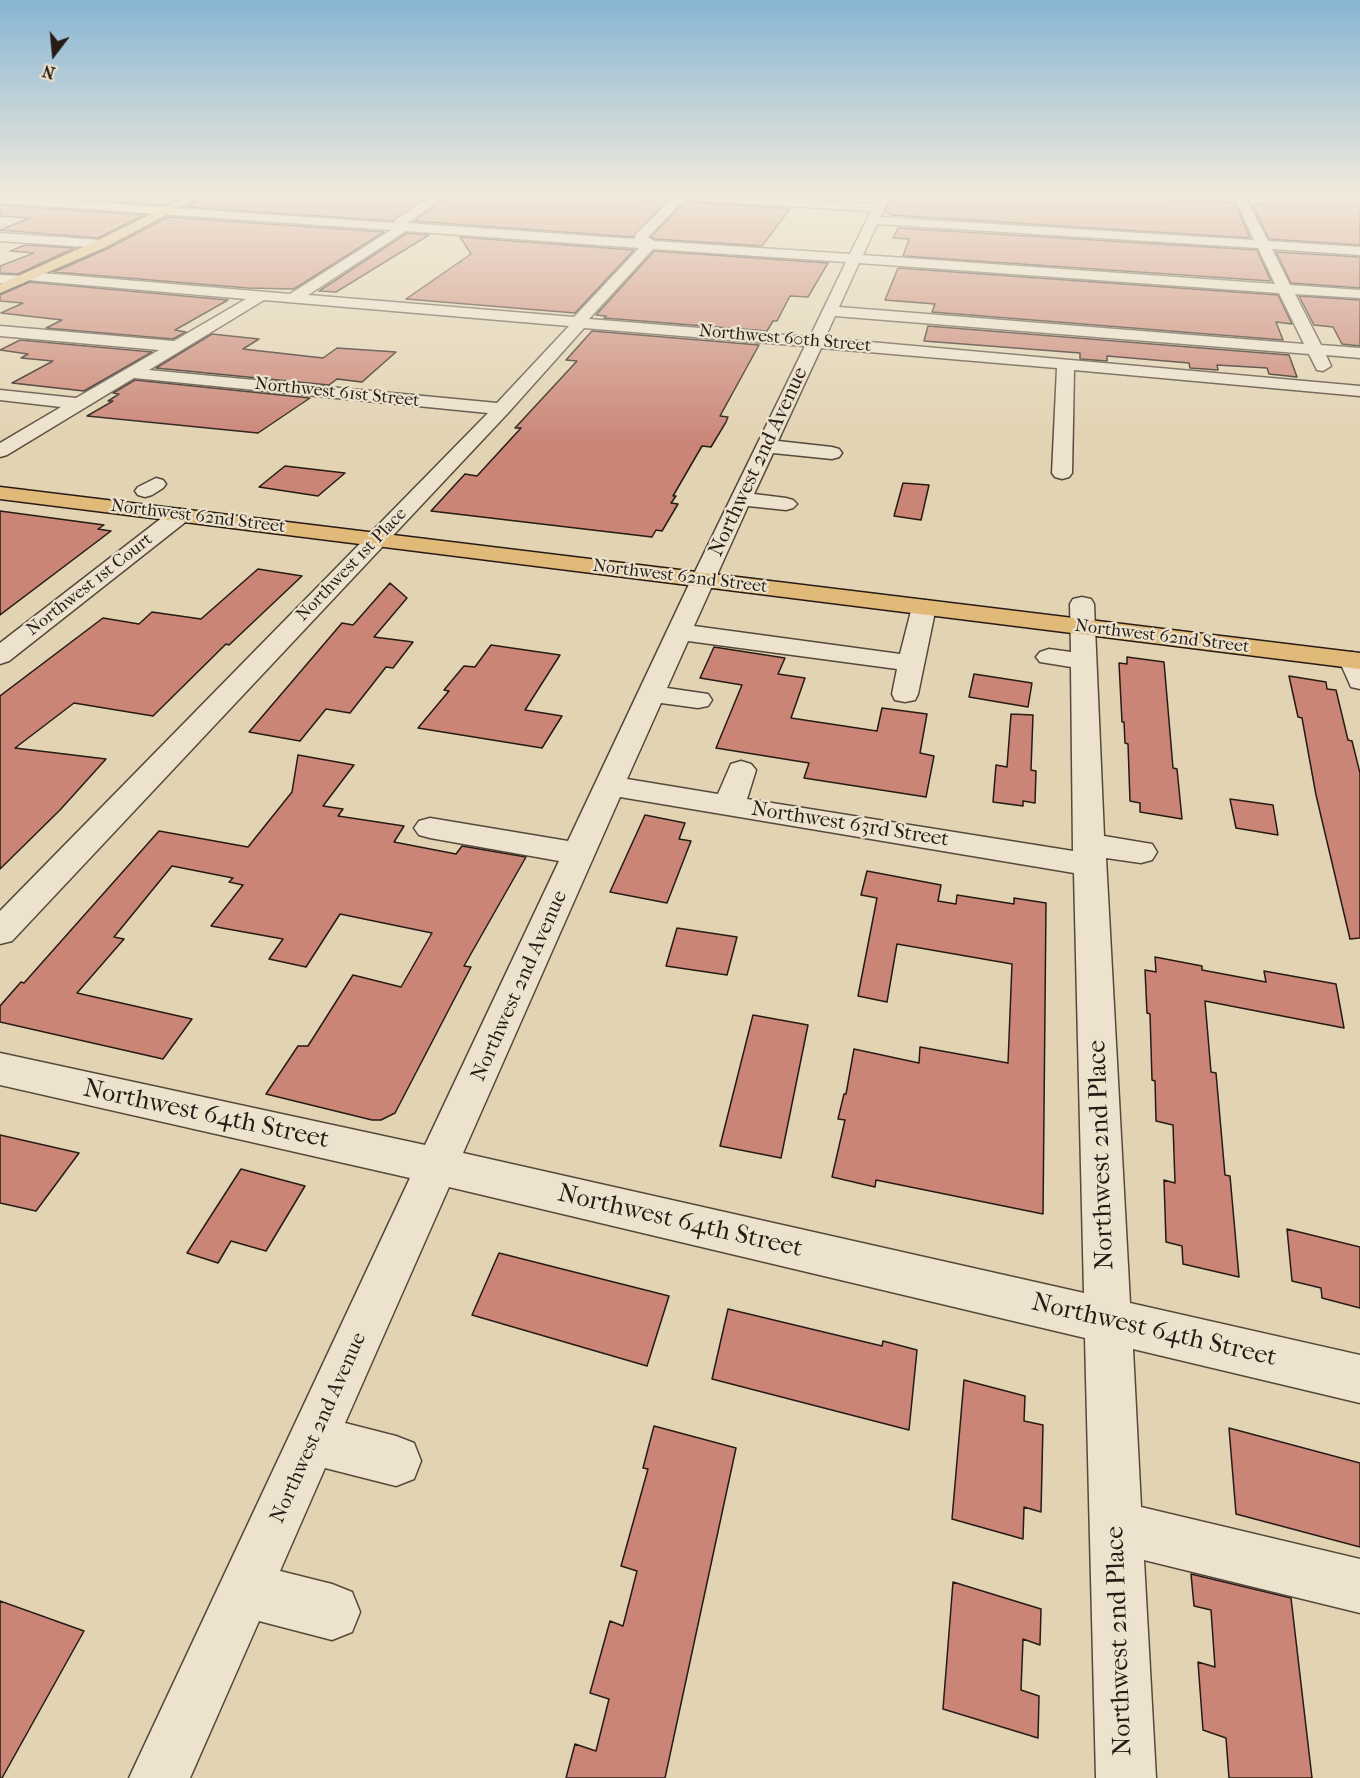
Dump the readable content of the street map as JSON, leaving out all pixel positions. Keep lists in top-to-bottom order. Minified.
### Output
{"streets":{"main road":["Northwest 62nd Street"],"street":["Northwest 60th Street","Northwest 61st Street","Northwest 2nd Avenue","Northwest 1st Place","Northwest 1st Court","Northwest 63rd Street","Northwest 64th Street","Northwest 2nd Place"]},"crossings":[["Northwest 60th Street","Northwest 2nd Avenue"],["Northwest 60th Street","Northwest 1st Place"],["Northwest 61st Street","Northwest 1st Place"],["Northwest 2nd Avenue","Northwest 62nd Street"],["Northwest 2nd Avenue","Northwest 63rd Street"],["Northwest 2nd Avenue","Northwest 64th Street"],["Northwest 62nd Street","Northwest 1st Place"],["Northwest 62nd Street","Northwest 1st Court"],["Northwest 62nd Street","Northwest 2nd Place"],["Northwest 63rd Street","Northwest 2nd Place"],["Northwest 64th Street","Northwest 2nd Place"]],"north":"bottom"}
